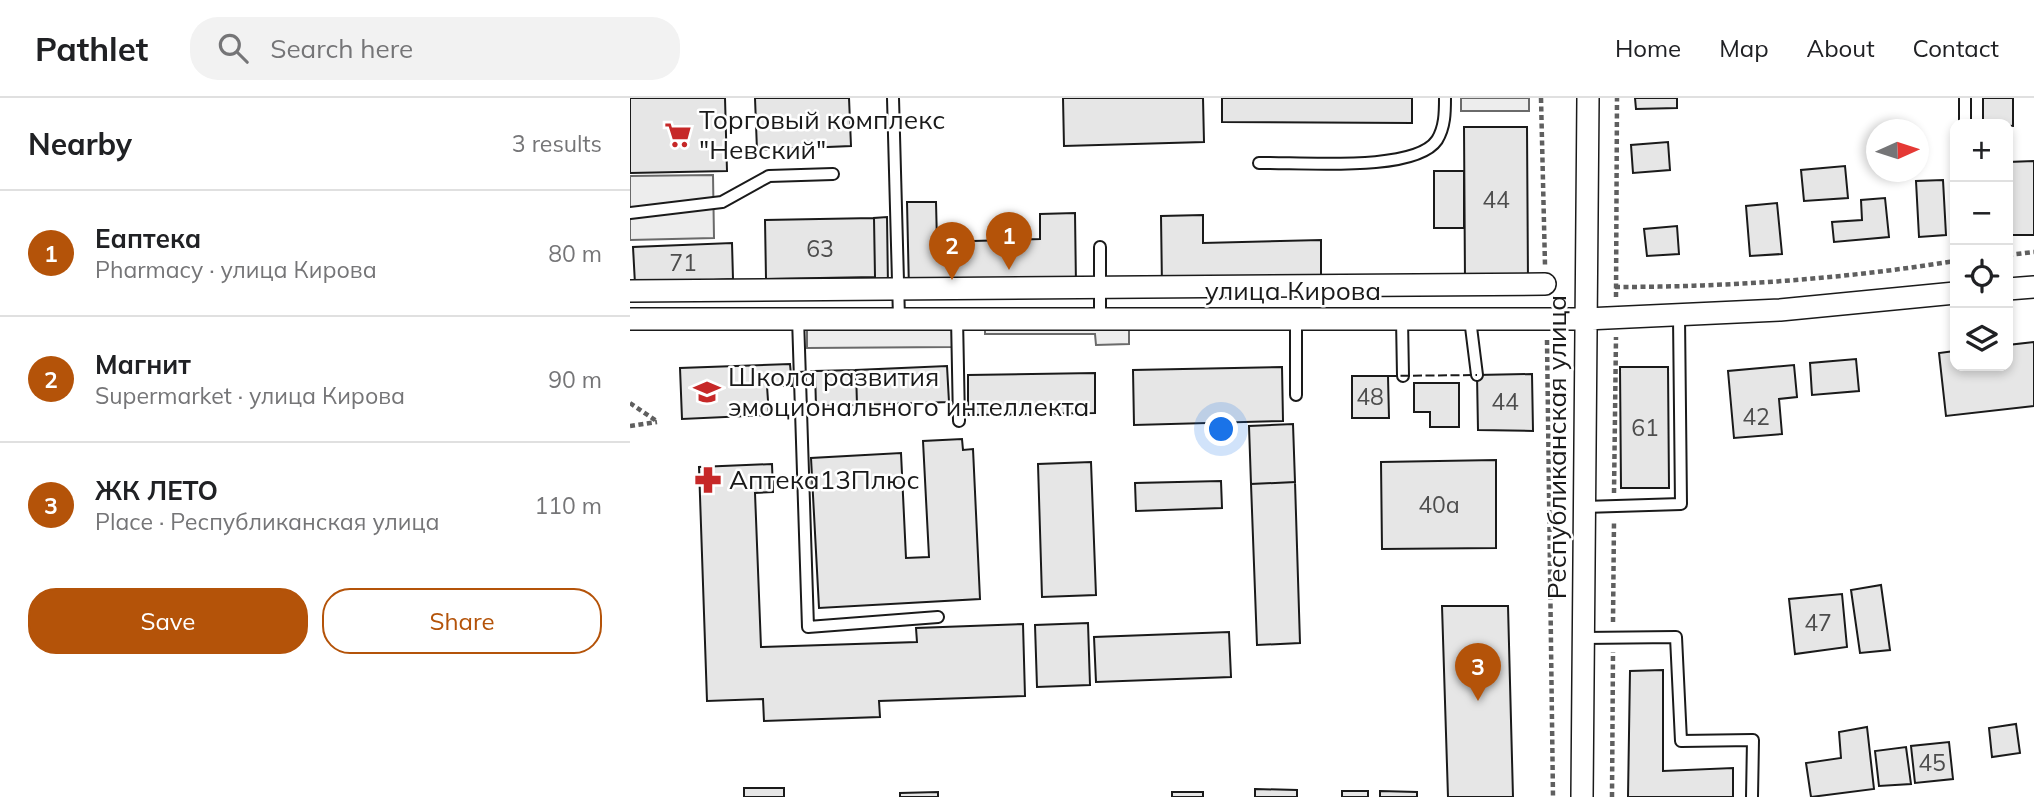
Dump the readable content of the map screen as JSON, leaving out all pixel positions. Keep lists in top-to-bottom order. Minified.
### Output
{"streets":{"street":["улица Кирова","Республиканская улица"]},"crossings":[["улица Кирова","Республиканская улица"]],"places":{"supermarket":["Торговый комплекс \"Невский\""],"school or university":["Школа развития эмоционального интеллекта"],"pharmacy":["Аптека13Плюс"]},"house_numbers":["44","63","71","48","44","42","61","40а","47","45"],"north":"right","page":{"header":"Pathlet","search":"Search here","nav":["Home","Map","About","Contact"],"heading":["Nearby","3 results"],"map_buttons":["+","−"],"list":[{"mark":"1","name":"Еаптека","note":"Pharmacy · улица Кирова","value":"80 m"},{"mark":"2","name":"Магнит","note":"Supermarket · улица Кирова","value":"90 m"},{"mark":"3","name":"ЖК ЛЕТО","note":"Place · Республиканская улица","value":"110 m"}],"pins":["1","2","3"],"buttons":["Save","Share"]}}
